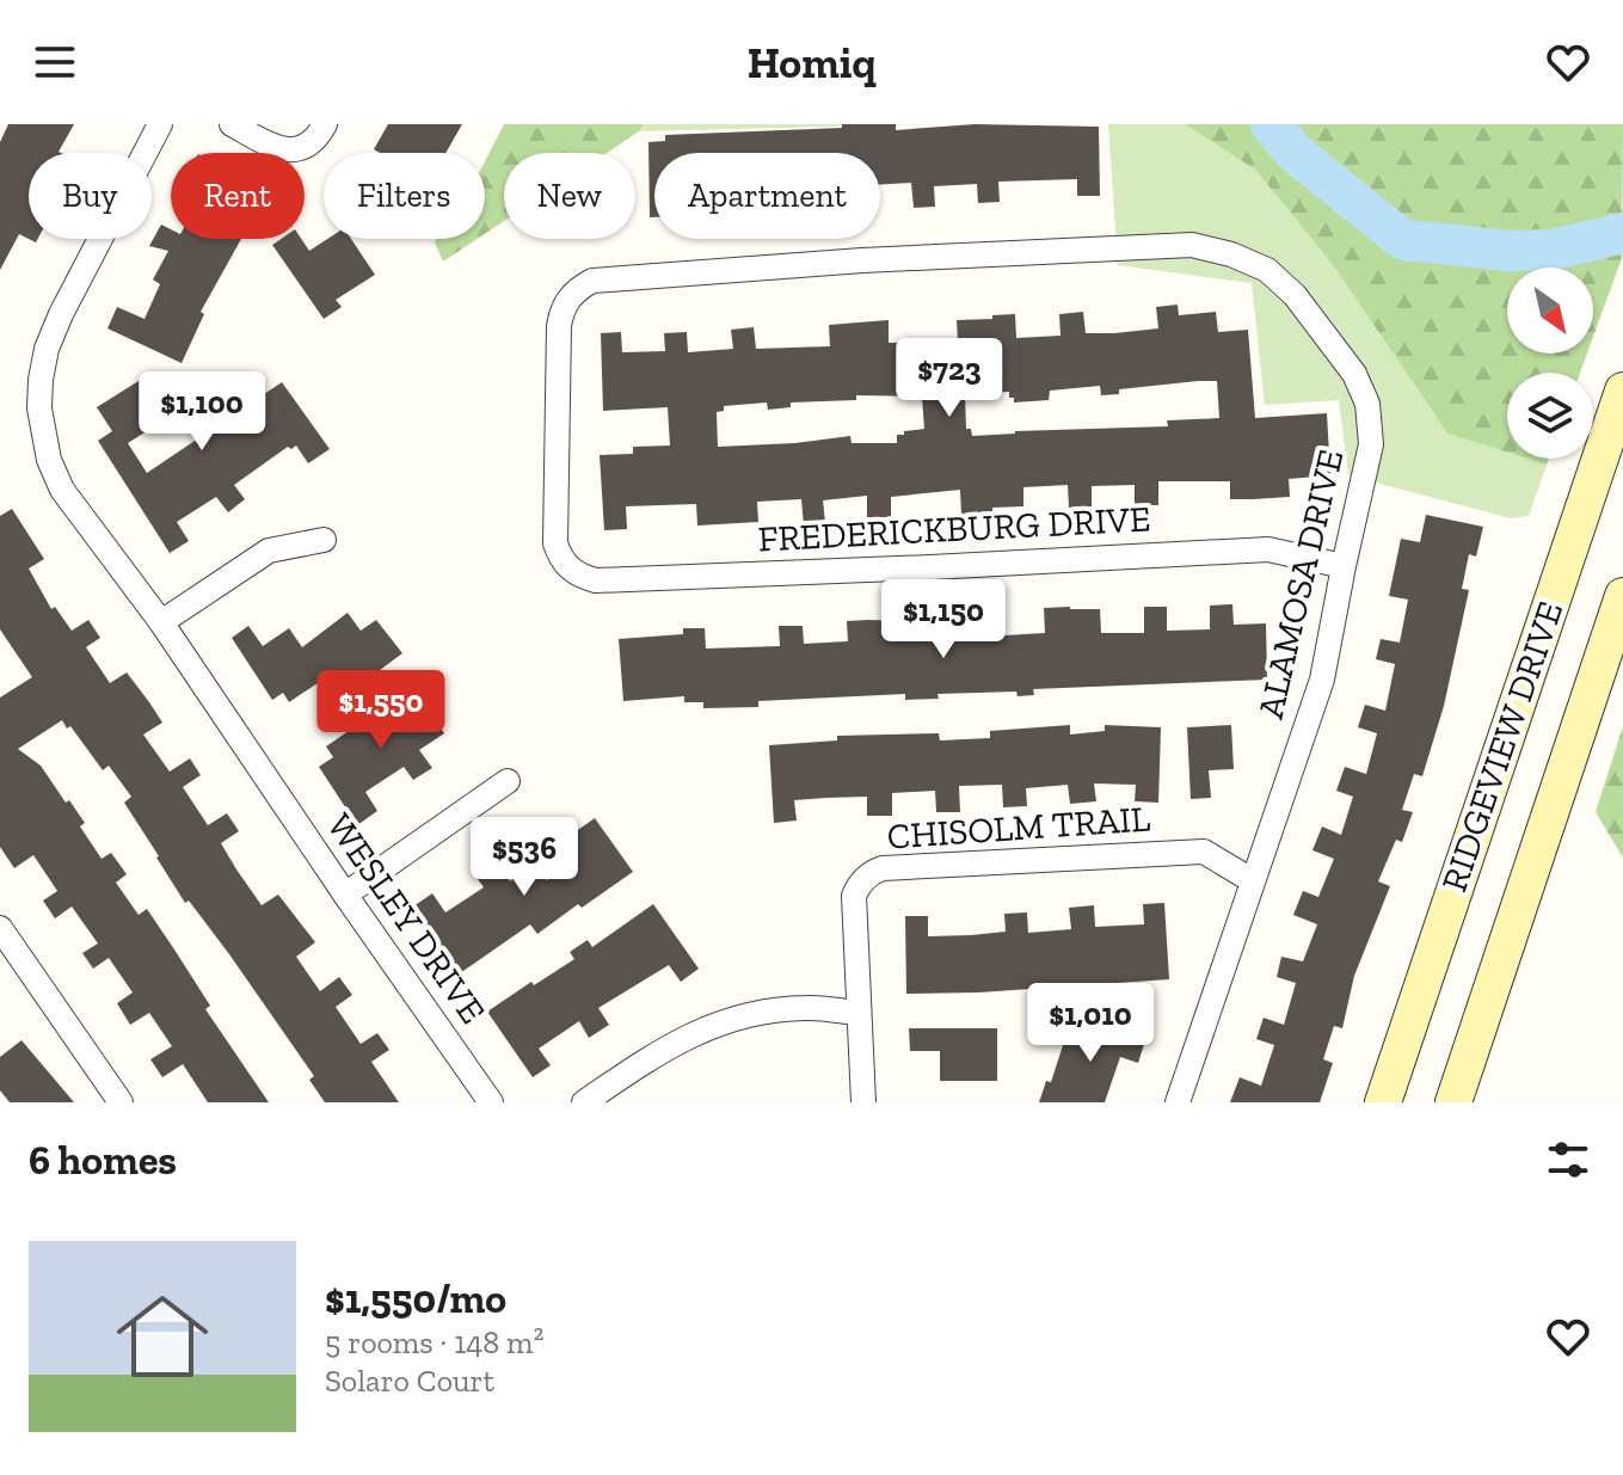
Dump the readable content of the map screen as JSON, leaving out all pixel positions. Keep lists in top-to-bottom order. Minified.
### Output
{"streets":{"main road":["RIDGEVIEW DRIVE"],"street":["FREDERICKBURG DRIVE","ALAMOSA DRIVE","CHISOLM TRAIL","WESLEY DRIVE"]},"crossings":[["FREDERICKBURG DRIVE","ALAMOSA DRIVE"],["ALAMOSA DRIVE","CHISOLM TRAIL"]],"north":"bottom right","page":{"header":"Homiq","chip":["Buy","Rent","Filters","New","Apartment"],"price":["$723","$1,100","$1,150","$1,550","$536","$1,010"],"heading":"6 homes","list":[{"name":"$1,550/mo","note":"5 rooms · 148 m² · Solaro Court"}]}}
